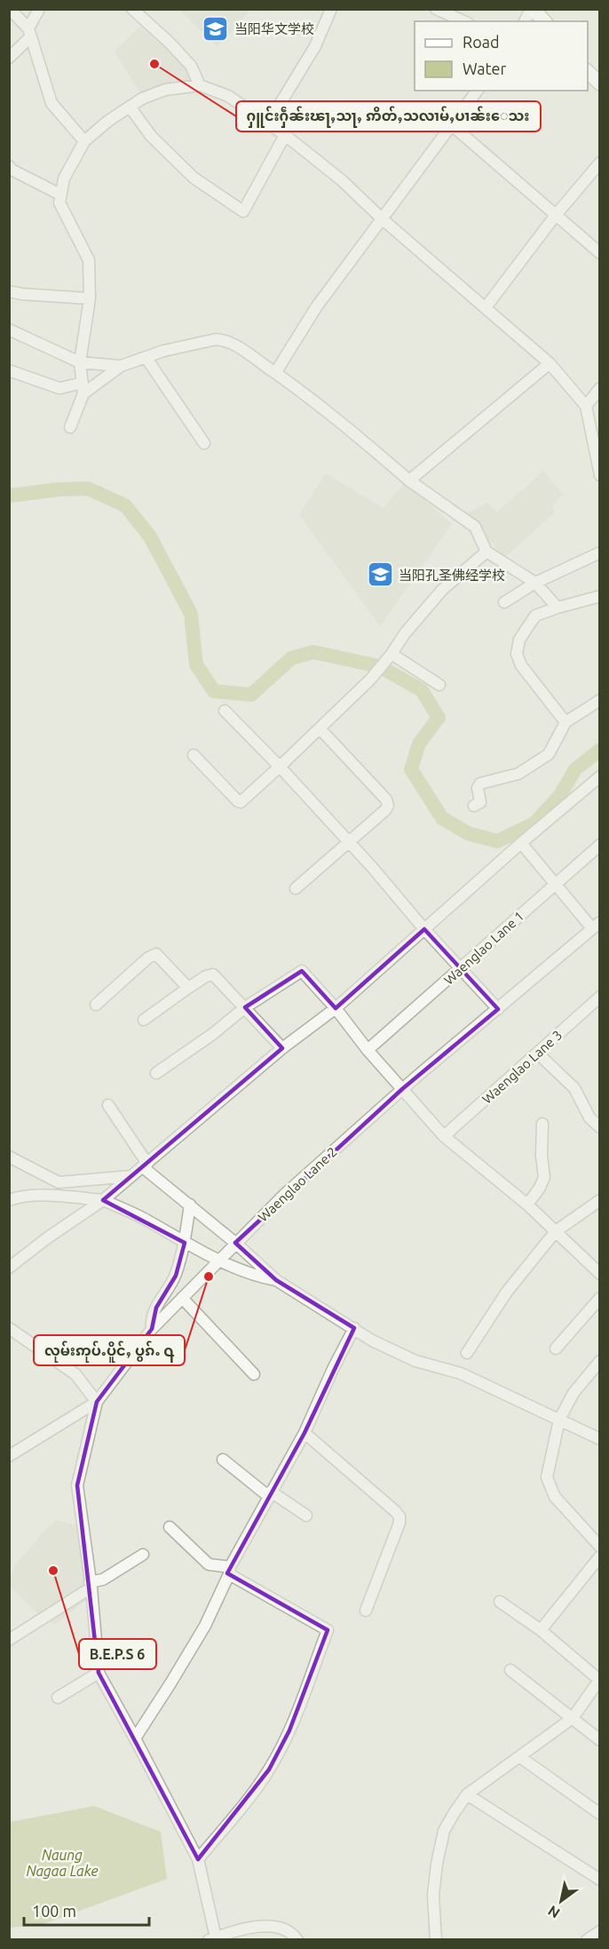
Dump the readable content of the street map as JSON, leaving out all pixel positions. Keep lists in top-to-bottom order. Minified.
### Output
{"streets":{"street":["Waenglao Lane 1","Waenglao Lane 3","Waenglao Lane 2"]},"water":["Naung Nagaa Lake"],"places":{"school or university":["当阳华文学校","当阳孔圣佛经学校"],"other":["ႁူင်းႁဵၼ်းၽႃႇသႃႇ ဢိတ်ႇသလၢမ်ႇပၢၼ်းေသး","လုမ်းဢုပ်ႉပိူင်ႇ ပွၵ်ႉ ႖","B.E.P.S 6"]},"legend":["Road","Water"],"scale_bar":"100 m","north":"bottom left"}
